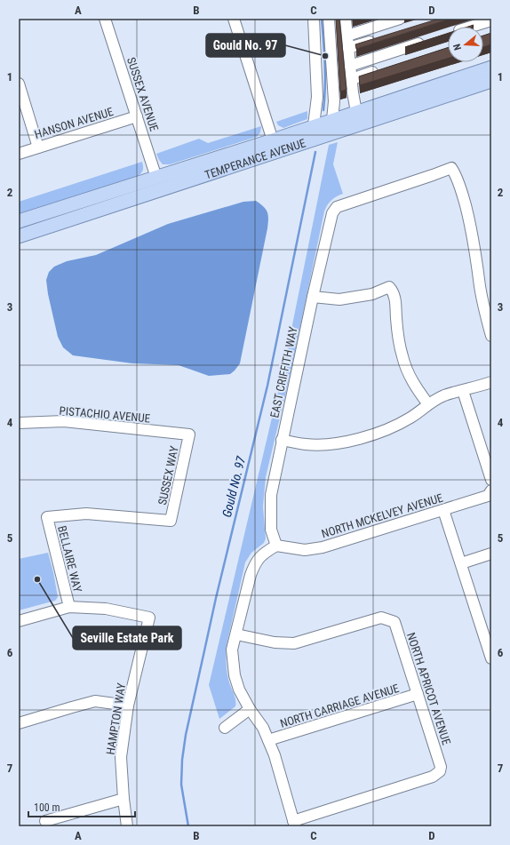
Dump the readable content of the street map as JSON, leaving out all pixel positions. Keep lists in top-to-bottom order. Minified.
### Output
{"streets":{"main road":["TEMPERANCE AVENUE"],"street":["SUSSEX AVENUE","HANSON AVENUE","EAST CRIFFITH WAY","PISTACHIO AVENUE","SUSSEX WAY","NORTH MCKELVEY AVENUE","BELLAIRE WAY","NORTH APRICOT AVENUE","NORTH CARRIAGE AVENUE","HAMPTON WAY"]},"crossings":[["SUSSEX AVENUE","HANSON AVENUE"],["SUSSEX AVENUE","TEMPERANCE AVENUE"],["EAST CRIFFITH WAY","NORTH MCKELVEY AVENUE"],["PISTACHIO AVENUE","SUSSEX WAY"],["SUSSEX WAY","BELLAIRE WAY"],["BELLAIRE WAY","HAMPTON WAY"],["NORTH APRICOT AVENUE","NORTH CARRIAGE AVENUE"]],"water":["Gould No. 97"],"places":["Gould No. 97","Seville Estate Park"],"scale_bar":"100 m","north":"left","grid":{"columns":["A","B","C","D"],"rows":["1","2","3","4","5","6","7"]}}
